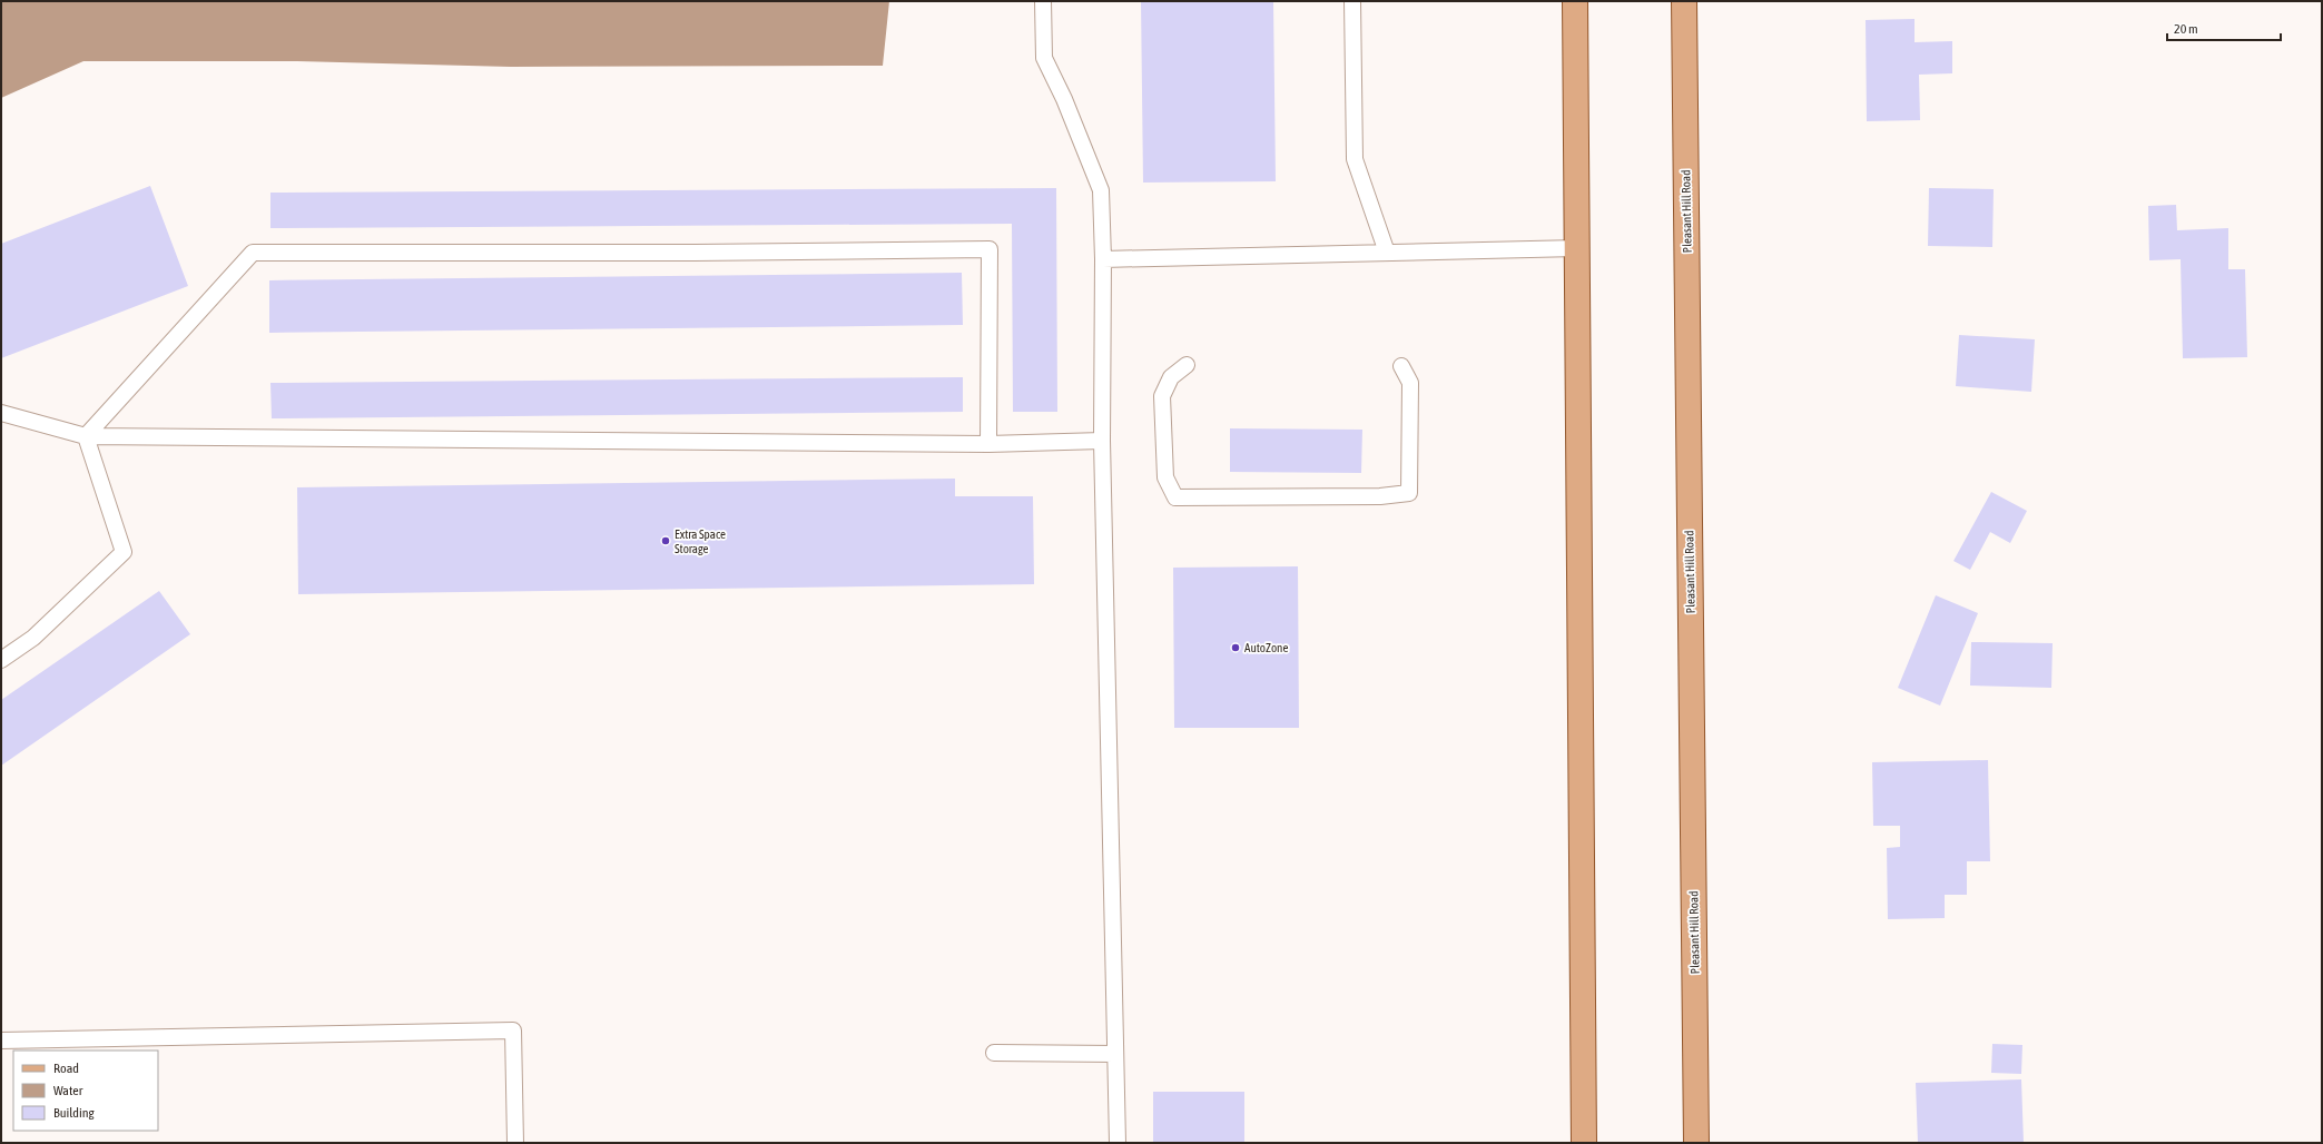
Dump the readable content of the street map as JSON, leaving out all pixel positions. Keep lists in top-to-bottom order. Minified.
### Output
{"streets":{"main road":["Pleasant Hill Road"]},"places":["Extra Space Storage","AutoZone"],"legend":["Road","Water","Building"],"scale_bar":"20 m"}
